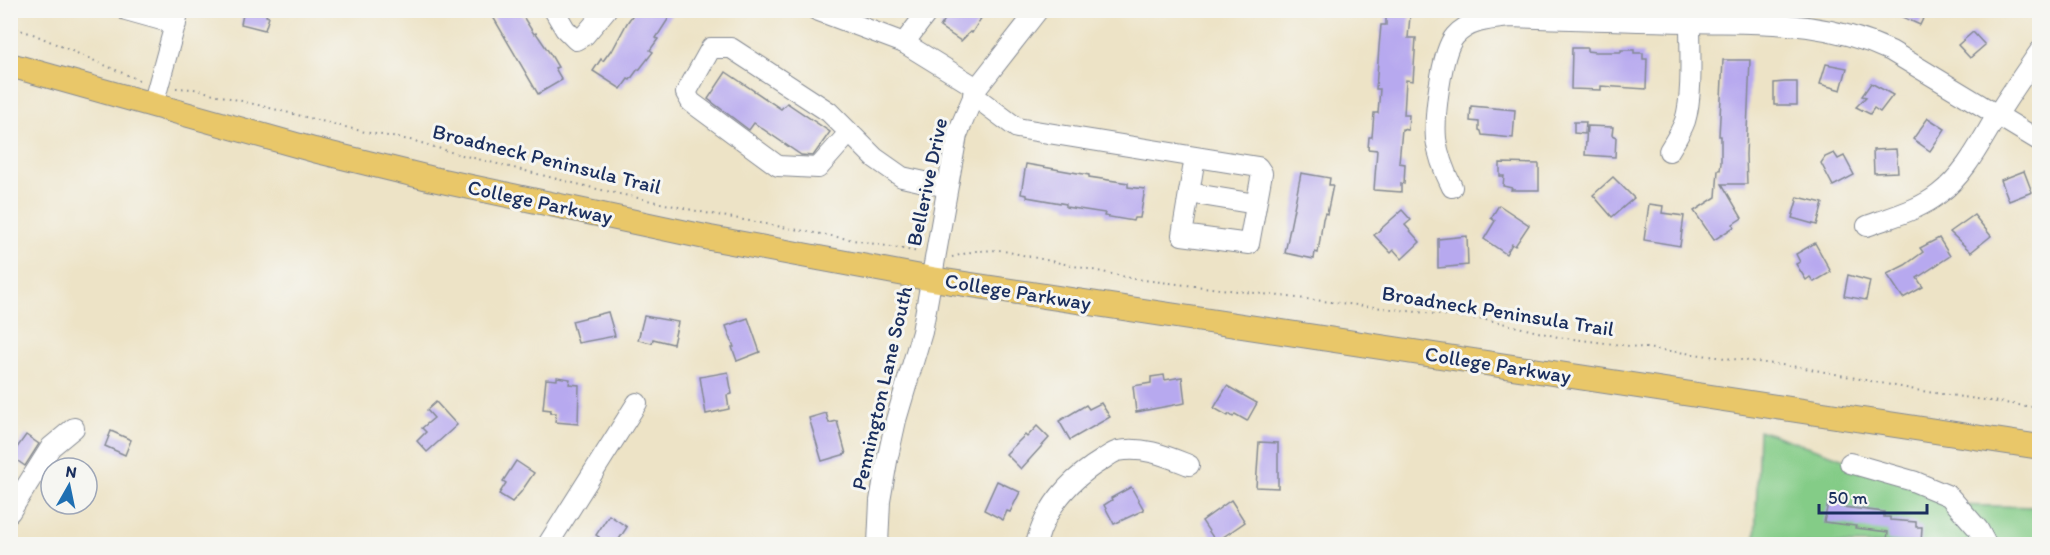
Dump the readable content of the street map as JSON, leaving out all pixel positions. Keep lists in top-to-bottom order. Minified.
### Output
{"streets":{"main road":["College Parkway"],"street":["Bellerive Drive","Pennington Lane South"],"path":["Broadneck Peninsula Trail"]},"crossings":[["Bellerive Drive","College Parkway"],["Bellerive Drive","Pennington Lane South"],["College Parkway","Pennington Lane South"]],"scale_bar":"50 m","north":"top"}
